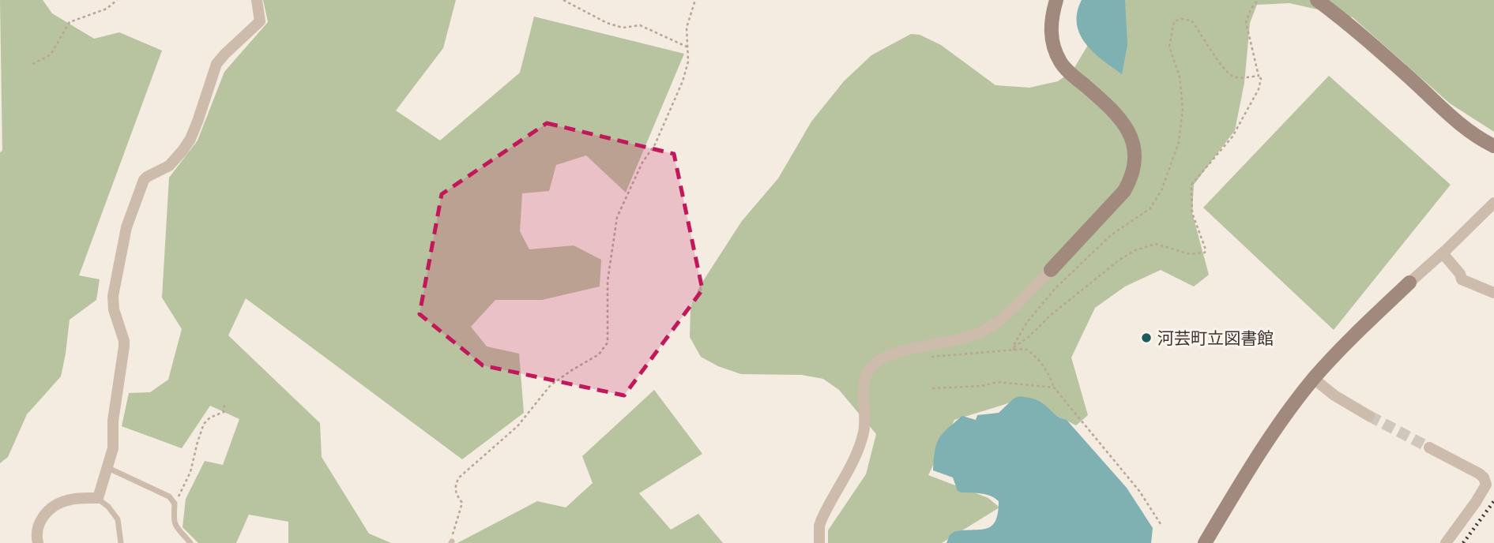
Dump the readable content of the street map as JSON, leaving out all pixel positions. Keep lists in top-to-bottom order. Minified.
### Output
{"places":["河芸町立図書館"]}
